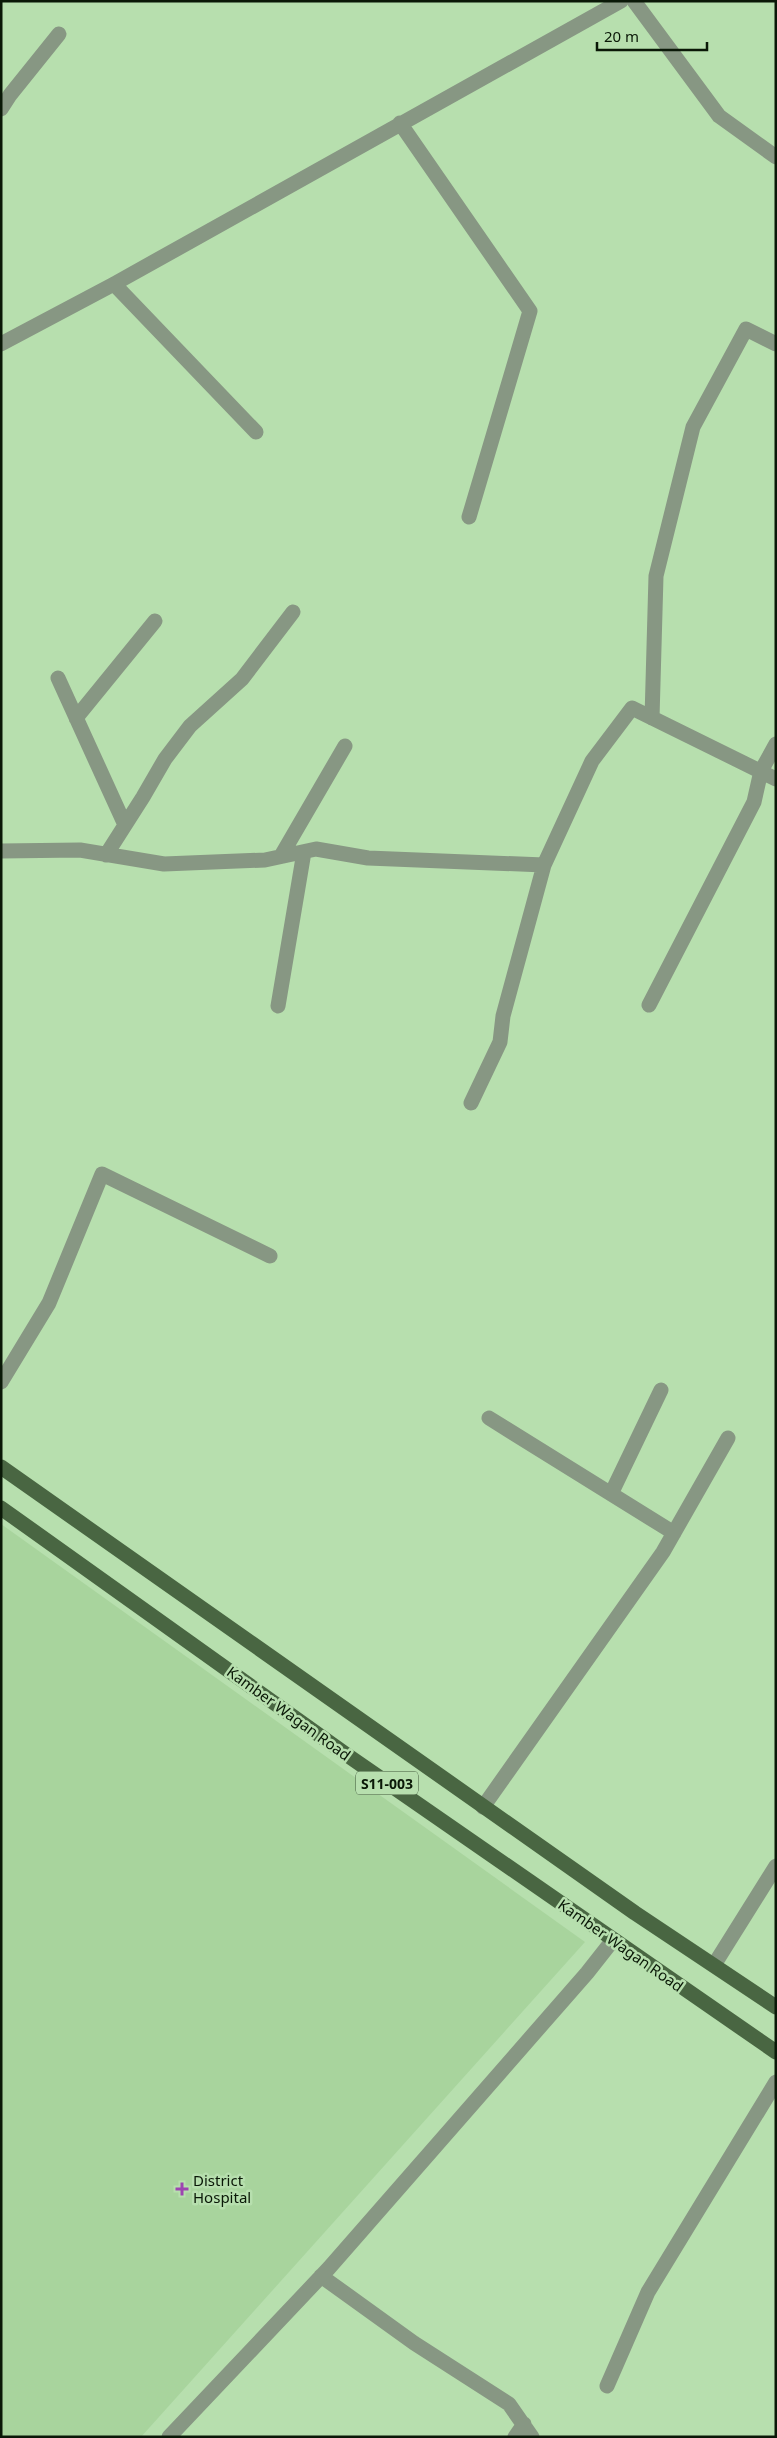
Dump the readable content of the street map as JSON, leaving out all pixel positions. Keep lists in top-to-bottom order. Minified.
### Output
{"streets":{"main road":["Kamber Wagan Road","S11-003"]},"places":{"health":["District Hospital"]},"scale_bar":"20 m"}
